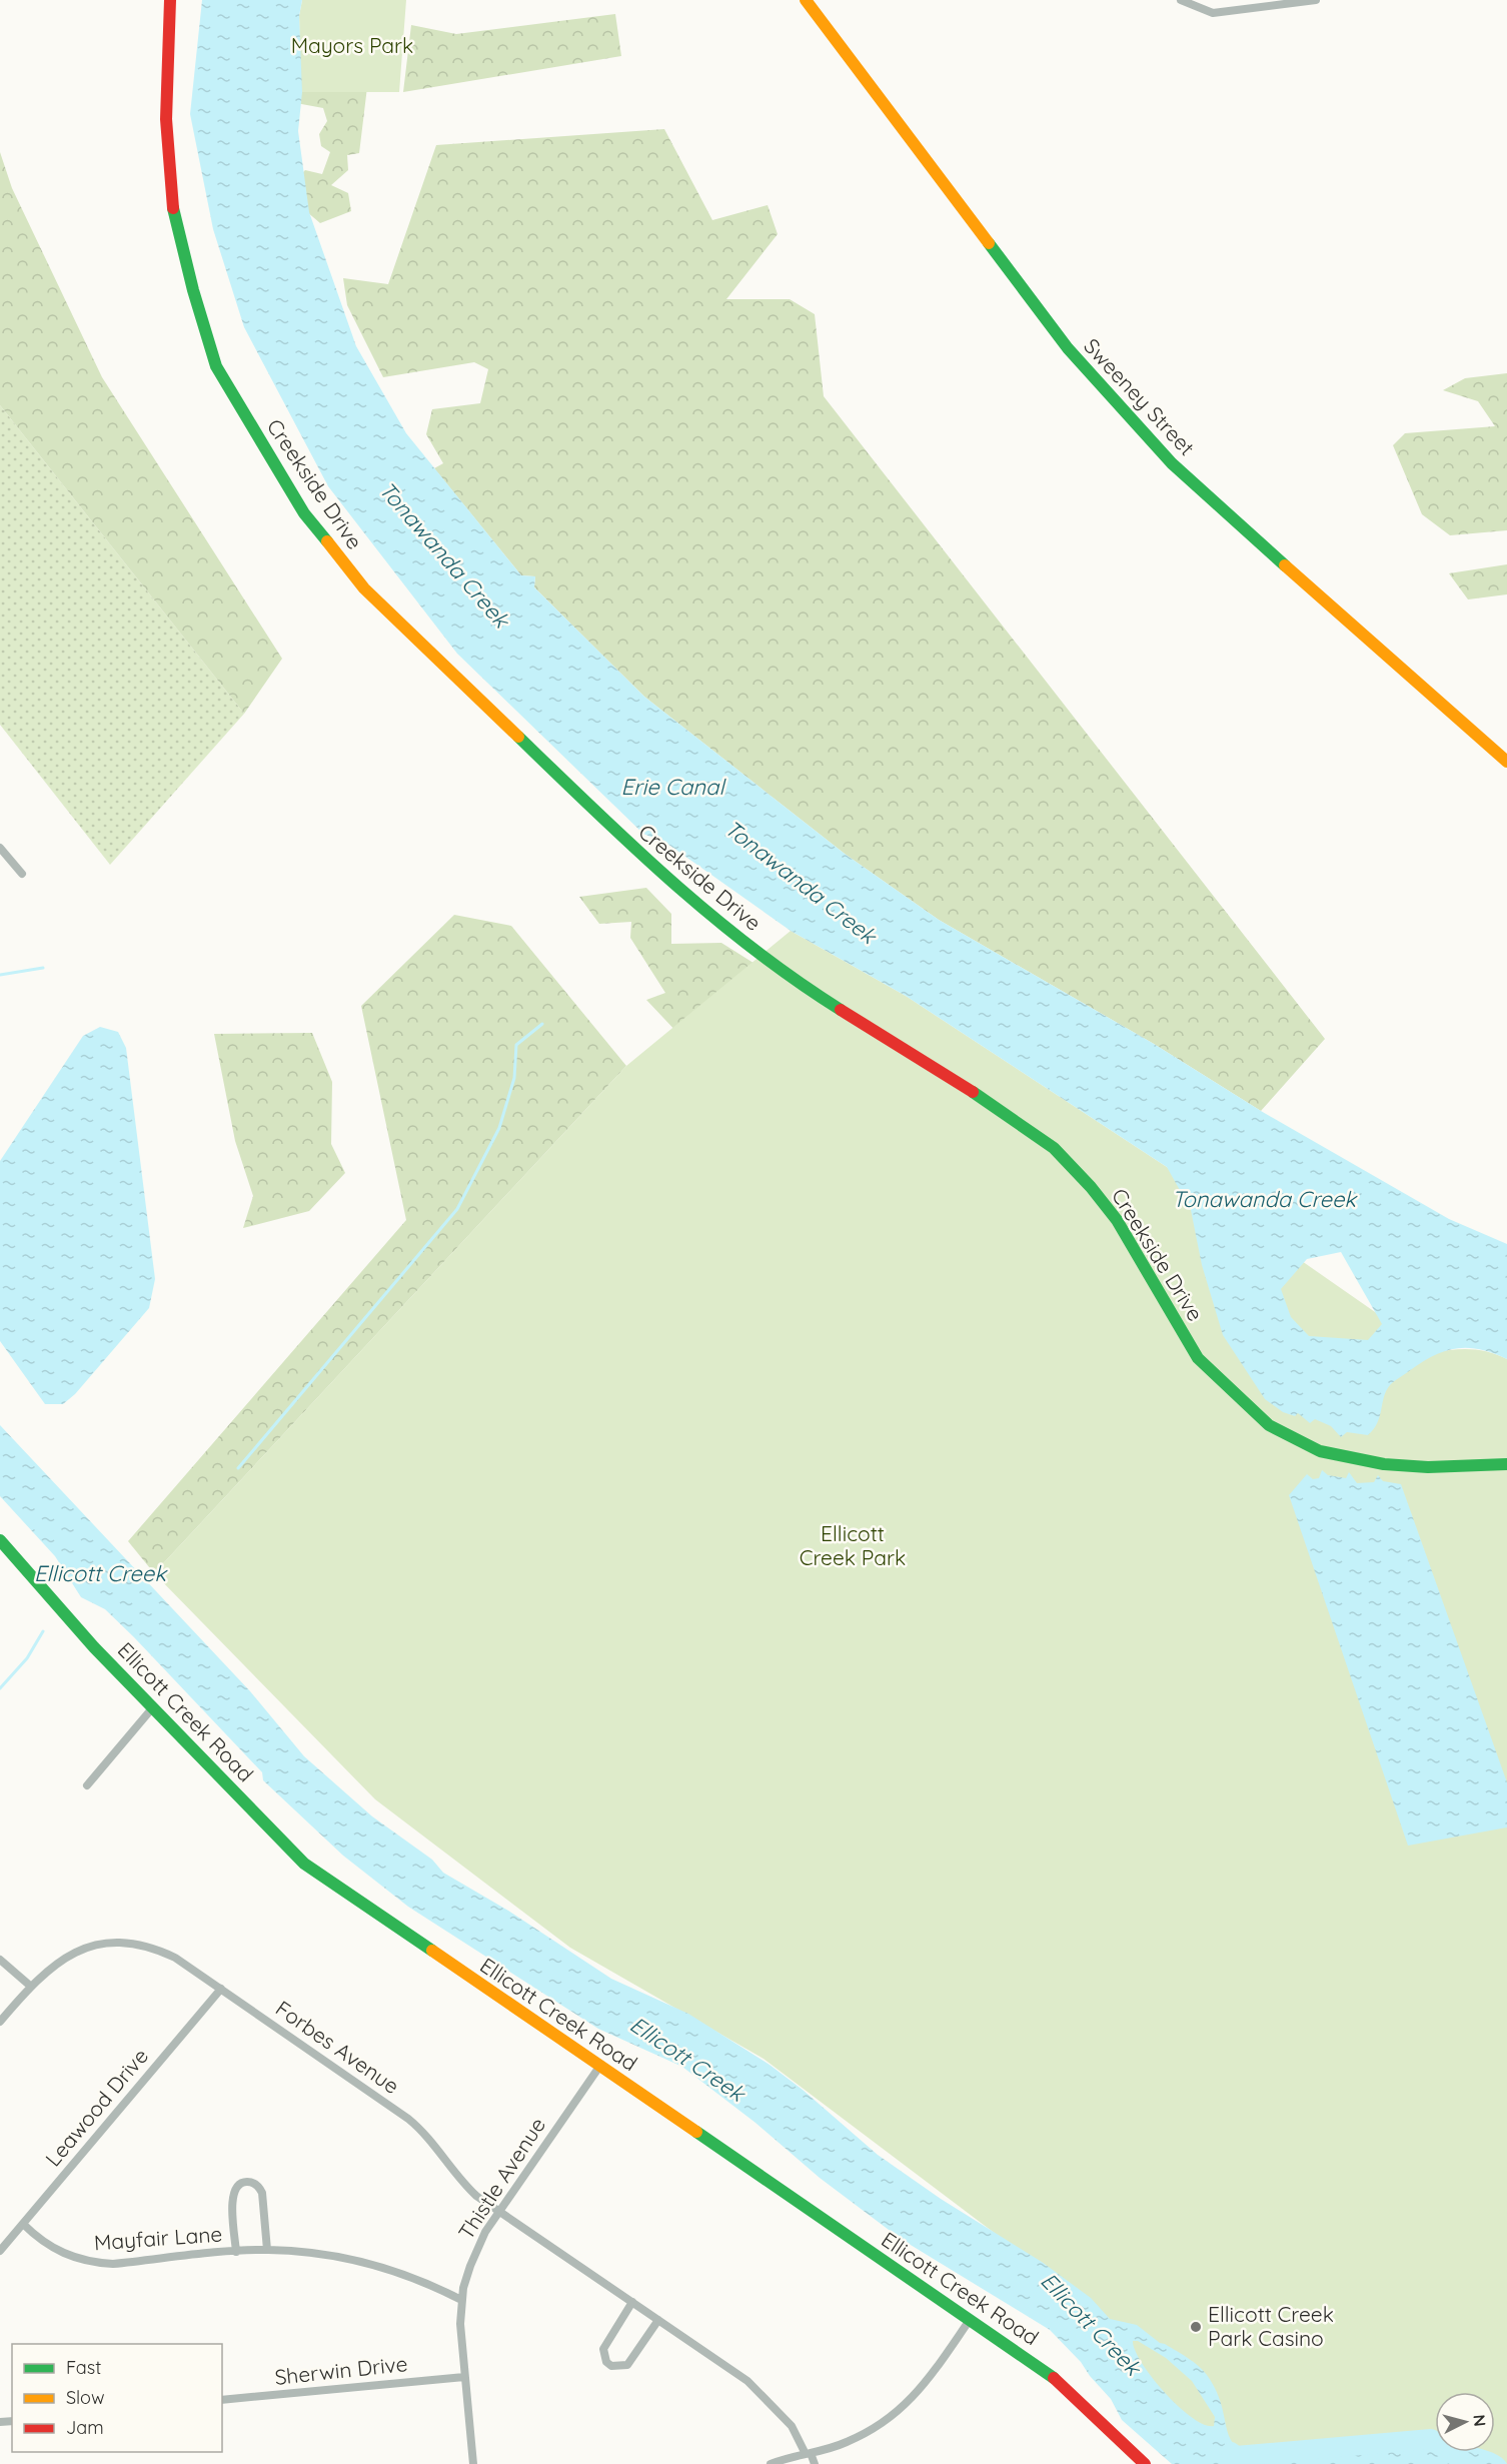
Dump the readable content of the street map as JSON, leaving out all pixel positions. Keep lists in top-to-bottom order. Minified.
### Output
{"streets":{"street":["Sweeney Street","Creekside Drive","Ellicott Creek Road","Forbes Avenue","Leawood Drive","Thistle Avenue","Mayfair Lane","Sherwin Drive"]},"crossings":[["Ellicott Creek Road","Thistle Avenue"],["Forbes Avenue","Leawood Drive"],["Forbes Avenue","Thistle Avenue"],["Leawood Drive","Mayfair Lane"],["Thistle Avenue","Mayfair Lane"],["Thistle Avenue","Sherwin Drive"]],"water":["Tonawanda Creek","Erie Canal","Ellicott Creek"],"parks":["Mayors Park","Ellicott Creek Park"],"places":["Ellicott Creek Park Casino"],"legend":["Fast","Slow","Jam"],"north":"right"}
